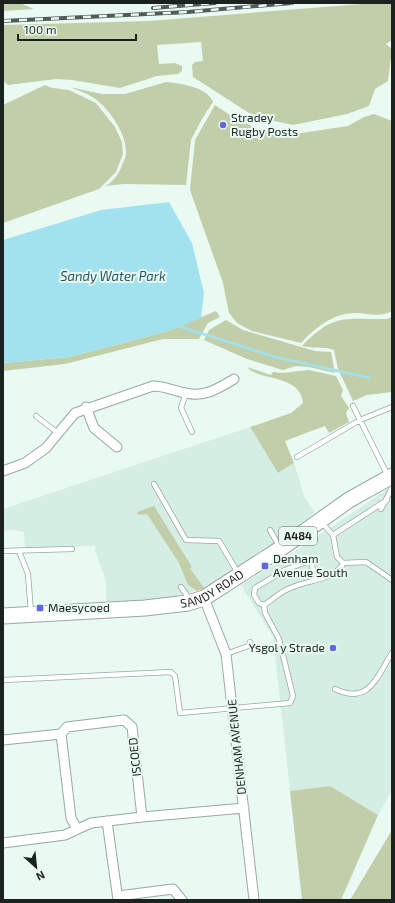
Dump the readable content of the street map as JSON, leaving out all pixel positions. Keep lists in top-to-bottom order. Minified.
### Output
{"streets":{"main road":["A484","SANDY ROAD"],"street":["DENHAM AVENUE","ISCOED"]},"crossings":[["SANDY ROAD","DENHAM AVENUE"]],"water":["Sandy Water Park"],"places":{"other":["Stradey Rugby Posts","Ysgol y Strade"],"transit":["Denham Avenue South","Maesycoed"]},"scale_bar":"100 m","north":"bottom right"}
